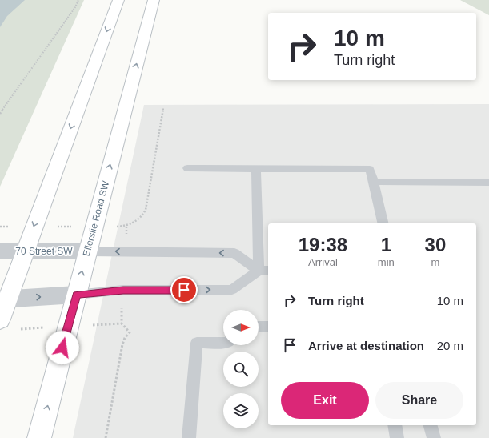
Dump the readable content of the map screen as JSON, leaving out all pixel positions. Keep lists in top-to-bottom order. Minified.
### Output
{"streets":{"main road":["Ellerslie Road SW"],"street":["70 Street SW"]},"crossings":[["Ellerslie Road SW","70 Street SW"]],"north":"right","page":{"turn":["10 m","Turn right"],"eta":["19:38","Arrival","1","min","30","m"],"list":[{"name":"Turn right","value":"10 m"},{"name":"Arrive at destination","value":"20 m"}],"buttons":["Exit","Share"]}}
